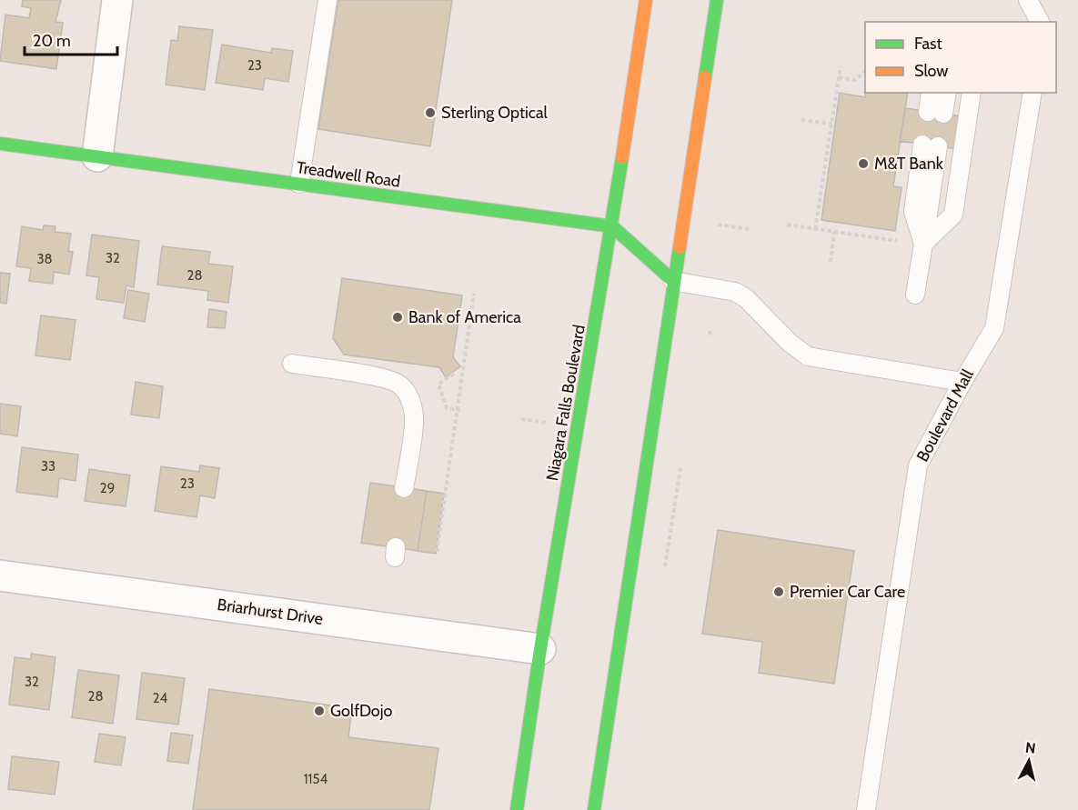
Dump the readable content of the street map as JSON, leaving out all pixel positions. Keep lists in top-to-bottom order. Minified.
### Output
{"streets":{"main road":["Treadwell Road","Niagara Falls Boulevard"],"street":["Briarhurst Drive"],"lane":["Boulevard Mall"]},"crossings":[["Treadwell Road","Niagara Falls Boulevard"],["Niagara Falls Boulevard","Briarhurst Drive"]],"places":["Sterling Optical","M&T Bank","Bank of America","Premier Car Care","GolfDojo"],"house_numbers":["23","32","38","28","33","23","29","32","28","24","1154"],"legend":["Fast","Slow"],"scale_bar":"20 m","north":"top"}
